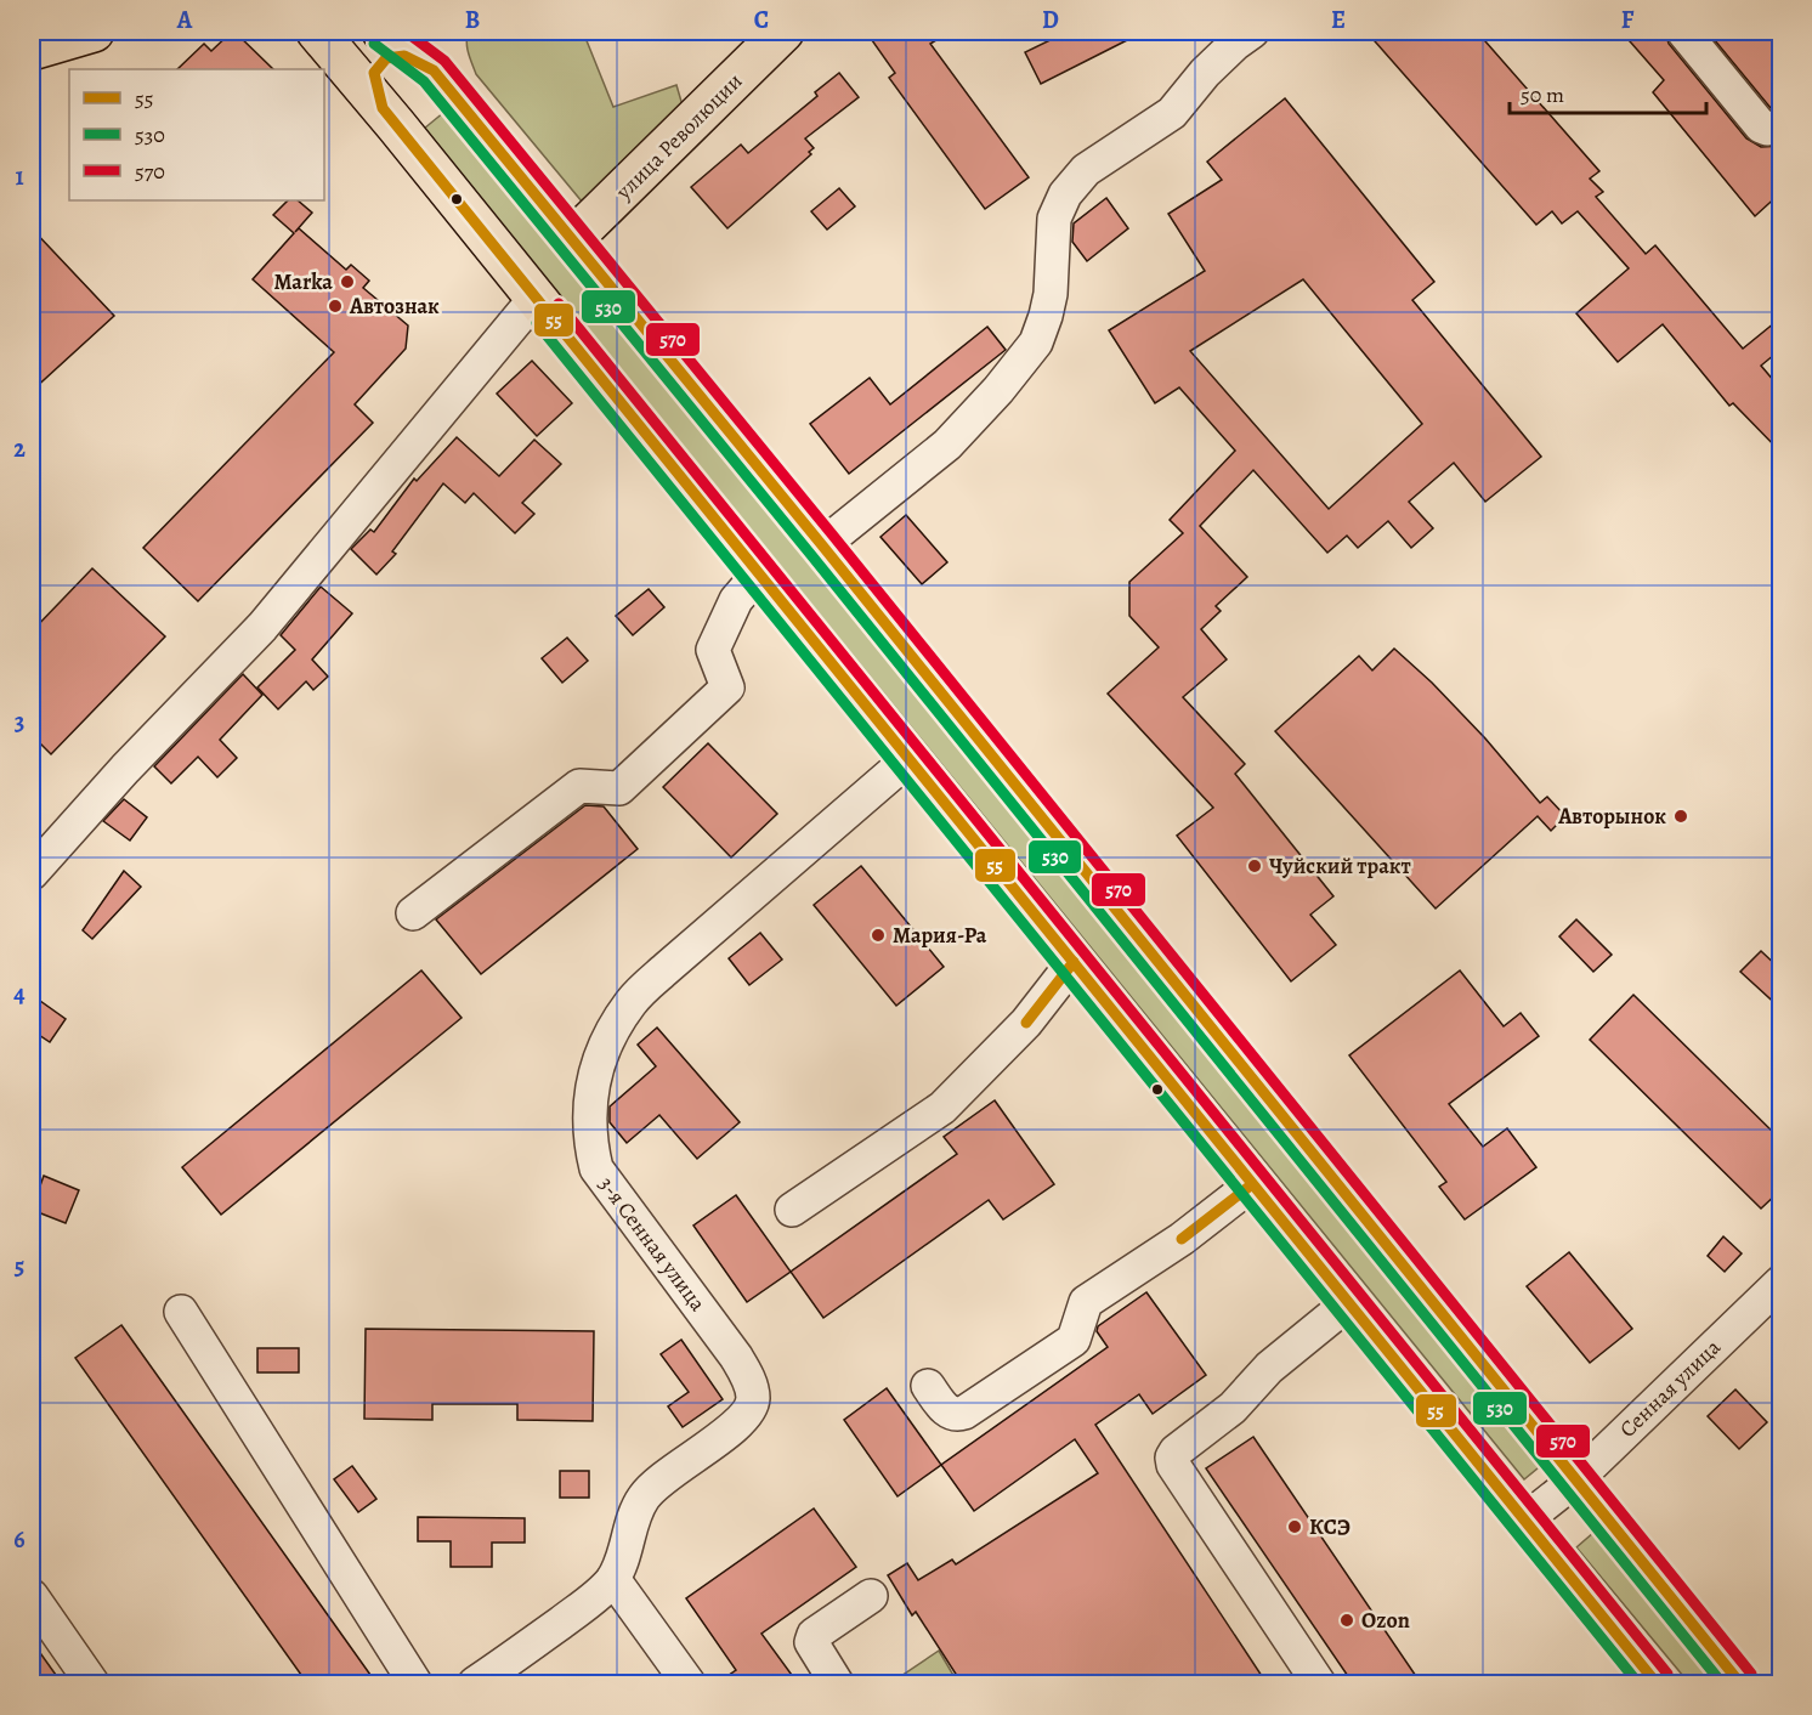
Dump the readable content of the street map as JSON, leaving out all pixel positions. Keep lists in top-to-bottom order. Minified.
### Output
{"streets":{"main road":["улица Революции"],"street":["3-я Сенная улица","Сенная улица"]},"places":["Marka","Автознак","Авторынок","Чуйский тракт","Мария-Ра","КСЭ","Ozon"],"lines":["transit line 570","transit line 530","transit line 55"],"legend":["55","530","570"],"scale_bar":"50 m","grid":{"columns":["A","B","C","D","E","F"],"rows":["1","2","3","4","5","6"]}}
